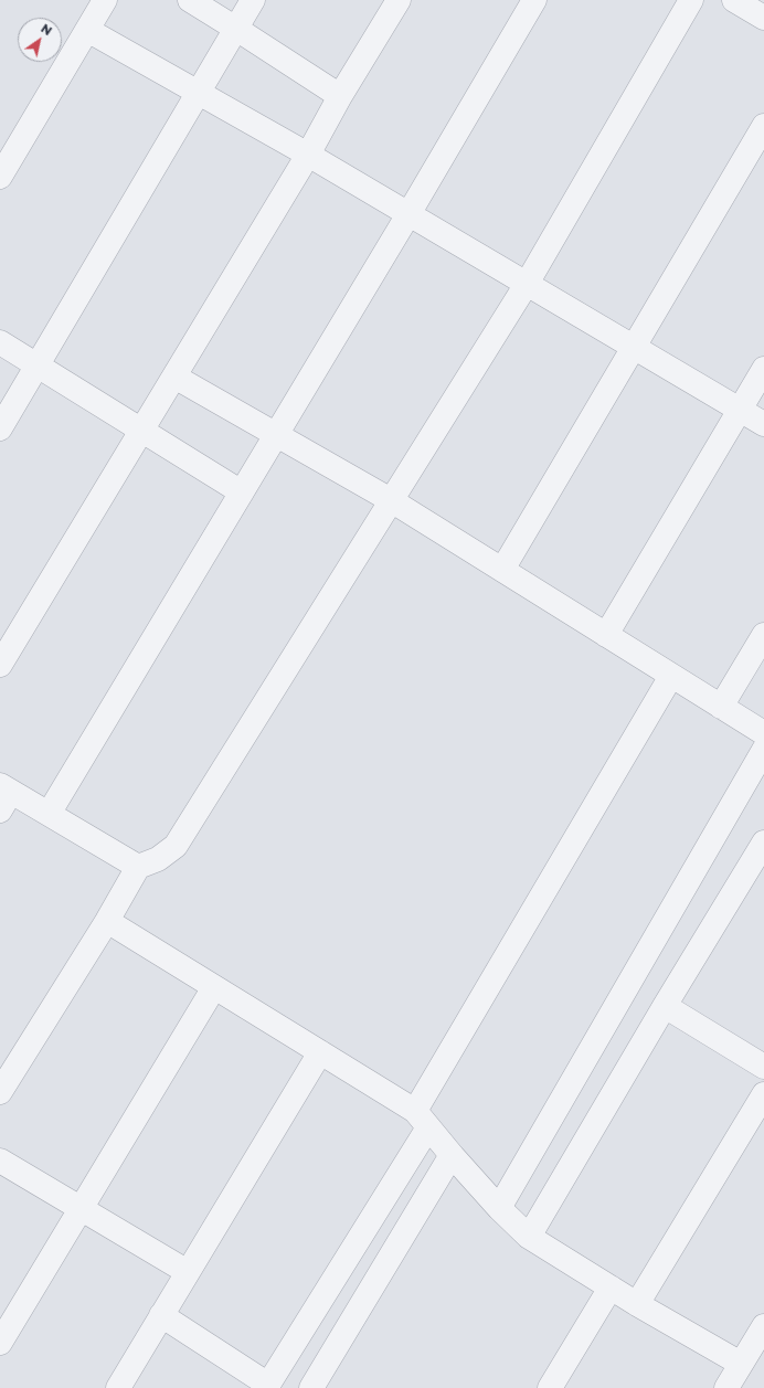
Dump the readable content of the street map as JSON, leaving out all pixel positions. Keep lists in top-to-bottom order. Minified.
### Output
{"north":"top right"}
